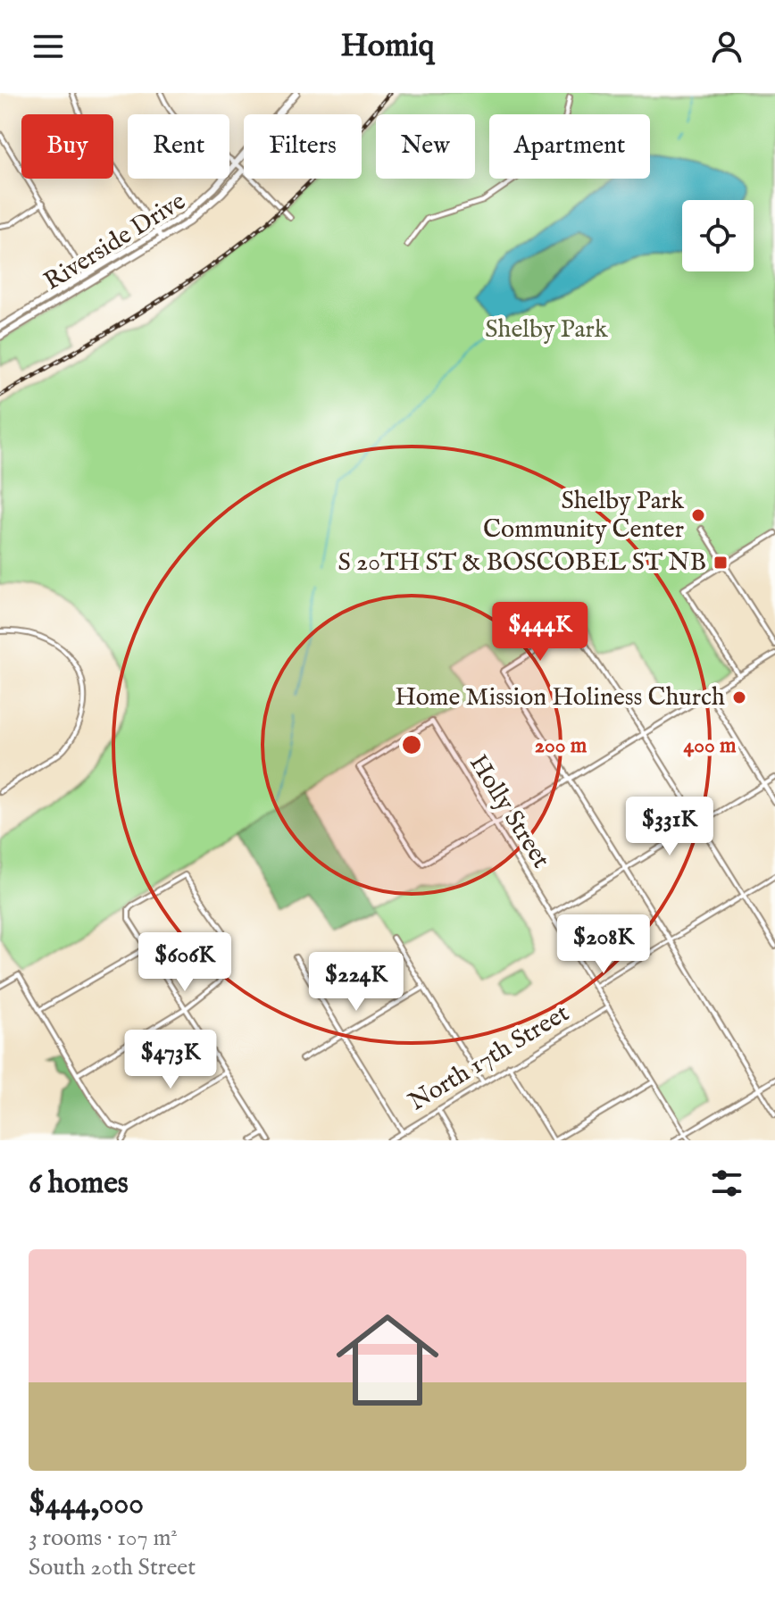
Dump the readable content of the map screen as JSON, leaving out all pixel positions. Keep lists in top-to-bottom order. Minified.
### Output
{"streets":{"street":["Riverside Drive","Holly Street","North 17th Street"]},"crossings":[["Holly Street","North 17th Street"]],"parks":["Shelby Park"],"places":{"other":["Shelby Park Community Center","Home Mission Holiness Church"],"transit":["S 20TH ST & BOSCOBEL ST NB"]},"page":{"header":"Homiq","chip":["Buy","Rent","Filters","New","Apartment"],"price":["$444K","$331K","$208K","$606K","$224K","$473K"],"heading":"6 homes","list":[{"name":"$444,000","note":"3 rooms · 107 m² · South 20th Street"}]},"rings":["200 m","400 m"]}
